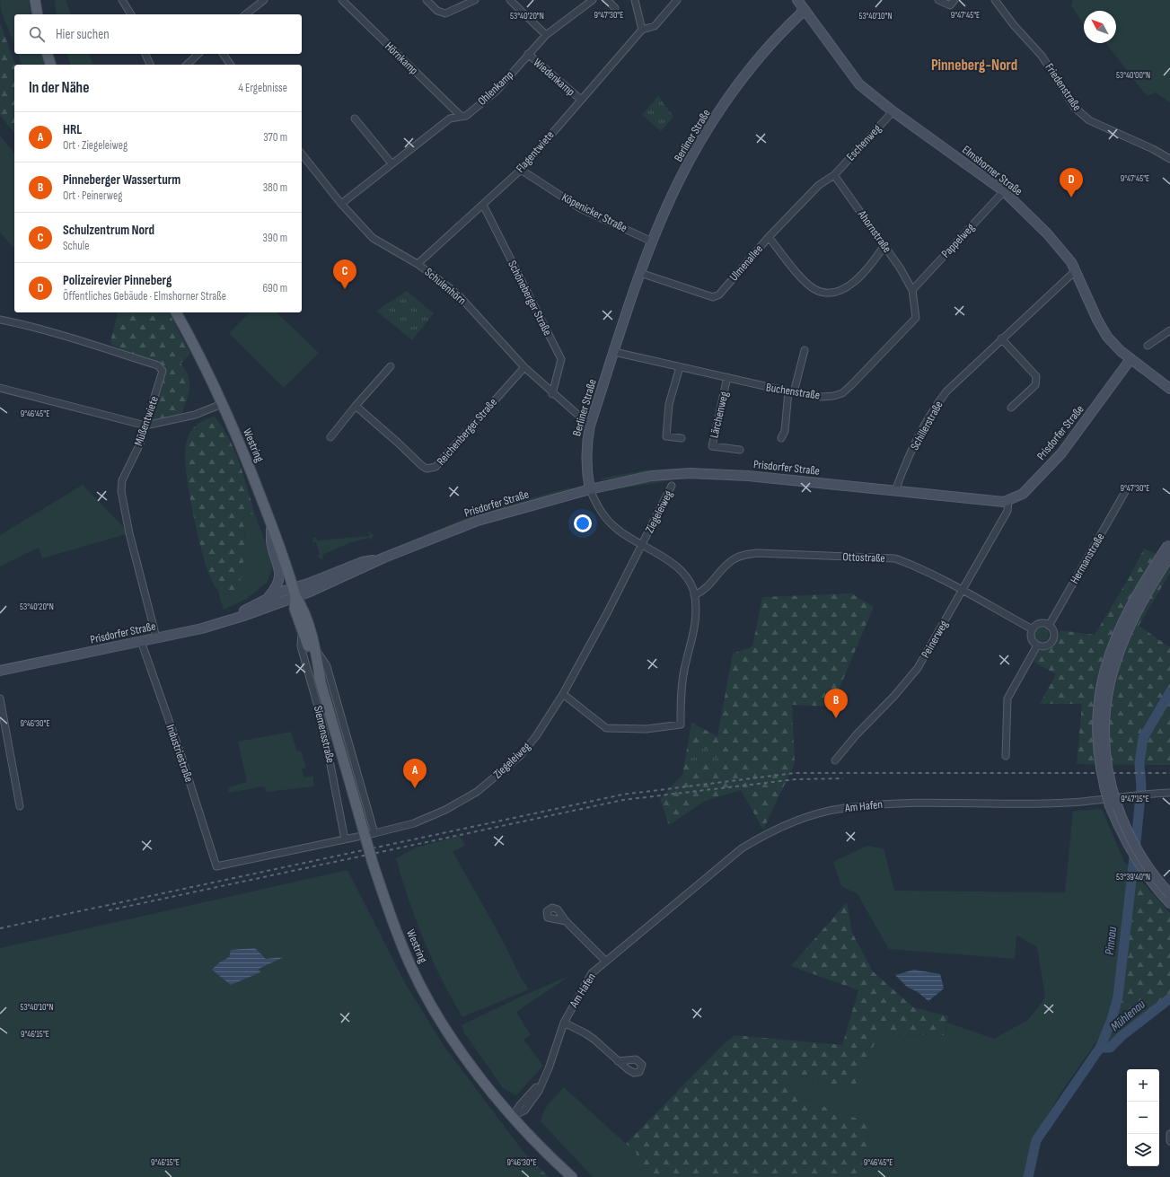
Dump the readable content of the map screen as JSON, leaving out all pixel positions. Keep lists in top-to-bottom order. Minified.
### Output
{"streets":{"main road":["Berliner Straße","Elmshorner Straße","Prisdorfer Straße","Westring"],"street":["Hörnkamp","Wiedenkamp","Friedenstraße","Ohlenkamp","Eschenweg","Flagentwiete","Köpenicker Straße","Ahornstraße","Pappelweg","Ulmenallee","Schulenhörn","Schöneberger Straße","Buchenstraße","Lärchenweg","Müßentwiete","Schillerstraße","Reichenberger Straße","Ziegeleiweg","Ottostraße","Hermanstraße","Peinerweg","Siemensstraße","Industriestraße","Am Hafen"]},"crossings":[["Hörnkamp","Ohlenkamp"],["Wiedenkamp","Ohlenkamp"],["Wiedenkamp","Flagentwiete"],["Ohlenkamp","Schulenhörn"],["Berliner Straße","Elmshorner Straße"],["Berliner Straße","Köpenicker Straße"],["Berliner Straße","Ulmenallee"],["Berliner Straße","Schulenhörn"],["Berliner Straße","Buchenstraße"],["Berliner Straße","Prisdorfer Straße"],["Berliner Straße","Ziegeleiweg"],["Berliner Straße","Ottostraße"],["Eschenweg","Elmshorner Straße"],["Eschenweg","Ahornstraße"],["Eschenweg","Ulmenallee"],["Flagentwiete","Köpenicker Straße"],["Flagentwiete","Schulenhörn"],["Flagentwiete","Schöneberger Straße"],["Elmshorner Straße","Pappelweg"],["Elmshorner Straße","Schillerstraße"],["Elmshorner Straße","Prisdorfer Straße"],["Ahornstraße","Pappelweg"],["Ahornstraße","Ulmenallee"],["Ahornstraße","Buchenstraße"],["Pappelweg","Buchenstraße"],["Schulenhörn","Schöneberger Straße"],["Schulenhörn","Reichenberger Straße"],["Buchenstraße","Lärchenweg"],["Müßentwiete","Prisdorfer Straße"],["Schillerstraße","Prisdorfer Straße"],["Prisdorfer Straße","Westring"],["Prisdorfer Straße","Peinerweg"],["Prisdorfer Straße","Industriestraße"],["Westring","Siemensstraße"],["Westring","Am Hafen"],["Ziegeleiweg","Siemensstraße"],["Ziegeleiweg","Industriestraße"],["Ottostraße","Hermanstraße"],["Ottostraße","Peinerweg"]],"districts":["Pinneberg-Nord"],"water":["Pinnau","Mühlenau"],"north":"top left","page":{"search":"Hier suchen","heading":["In der Nähe","4 Ergebnisse"],"list":[{"mark":"A","name":"HRL","note":"Ort · Ziegeleiweg","value":"370 m"},{"mark":"B","name":"Pinneberger Wasserturm","note":"Ort · Peinerweg","value":"380 m"},{"mark":"C","name":"Schulzentrum Nord","note":"Schule","value":"390 m"},{"mark":"D","name":"Polizeirevier Pinneberg","note":"Öffentliches Gebäude · Elmshorner Straße","value":"690 m"}],"pins":["D","C","B","A"],"map_buttons":["+","−"]},"coordinates":["9°47'30\"E","9°47'45\"E","53°40'20\"N","53°40'10\"N","53°40'00\"N","9°46'45\"E","9°46'30\"E","9°47'15\"E","53°39'40\"N","9°46'15\"E"]}
